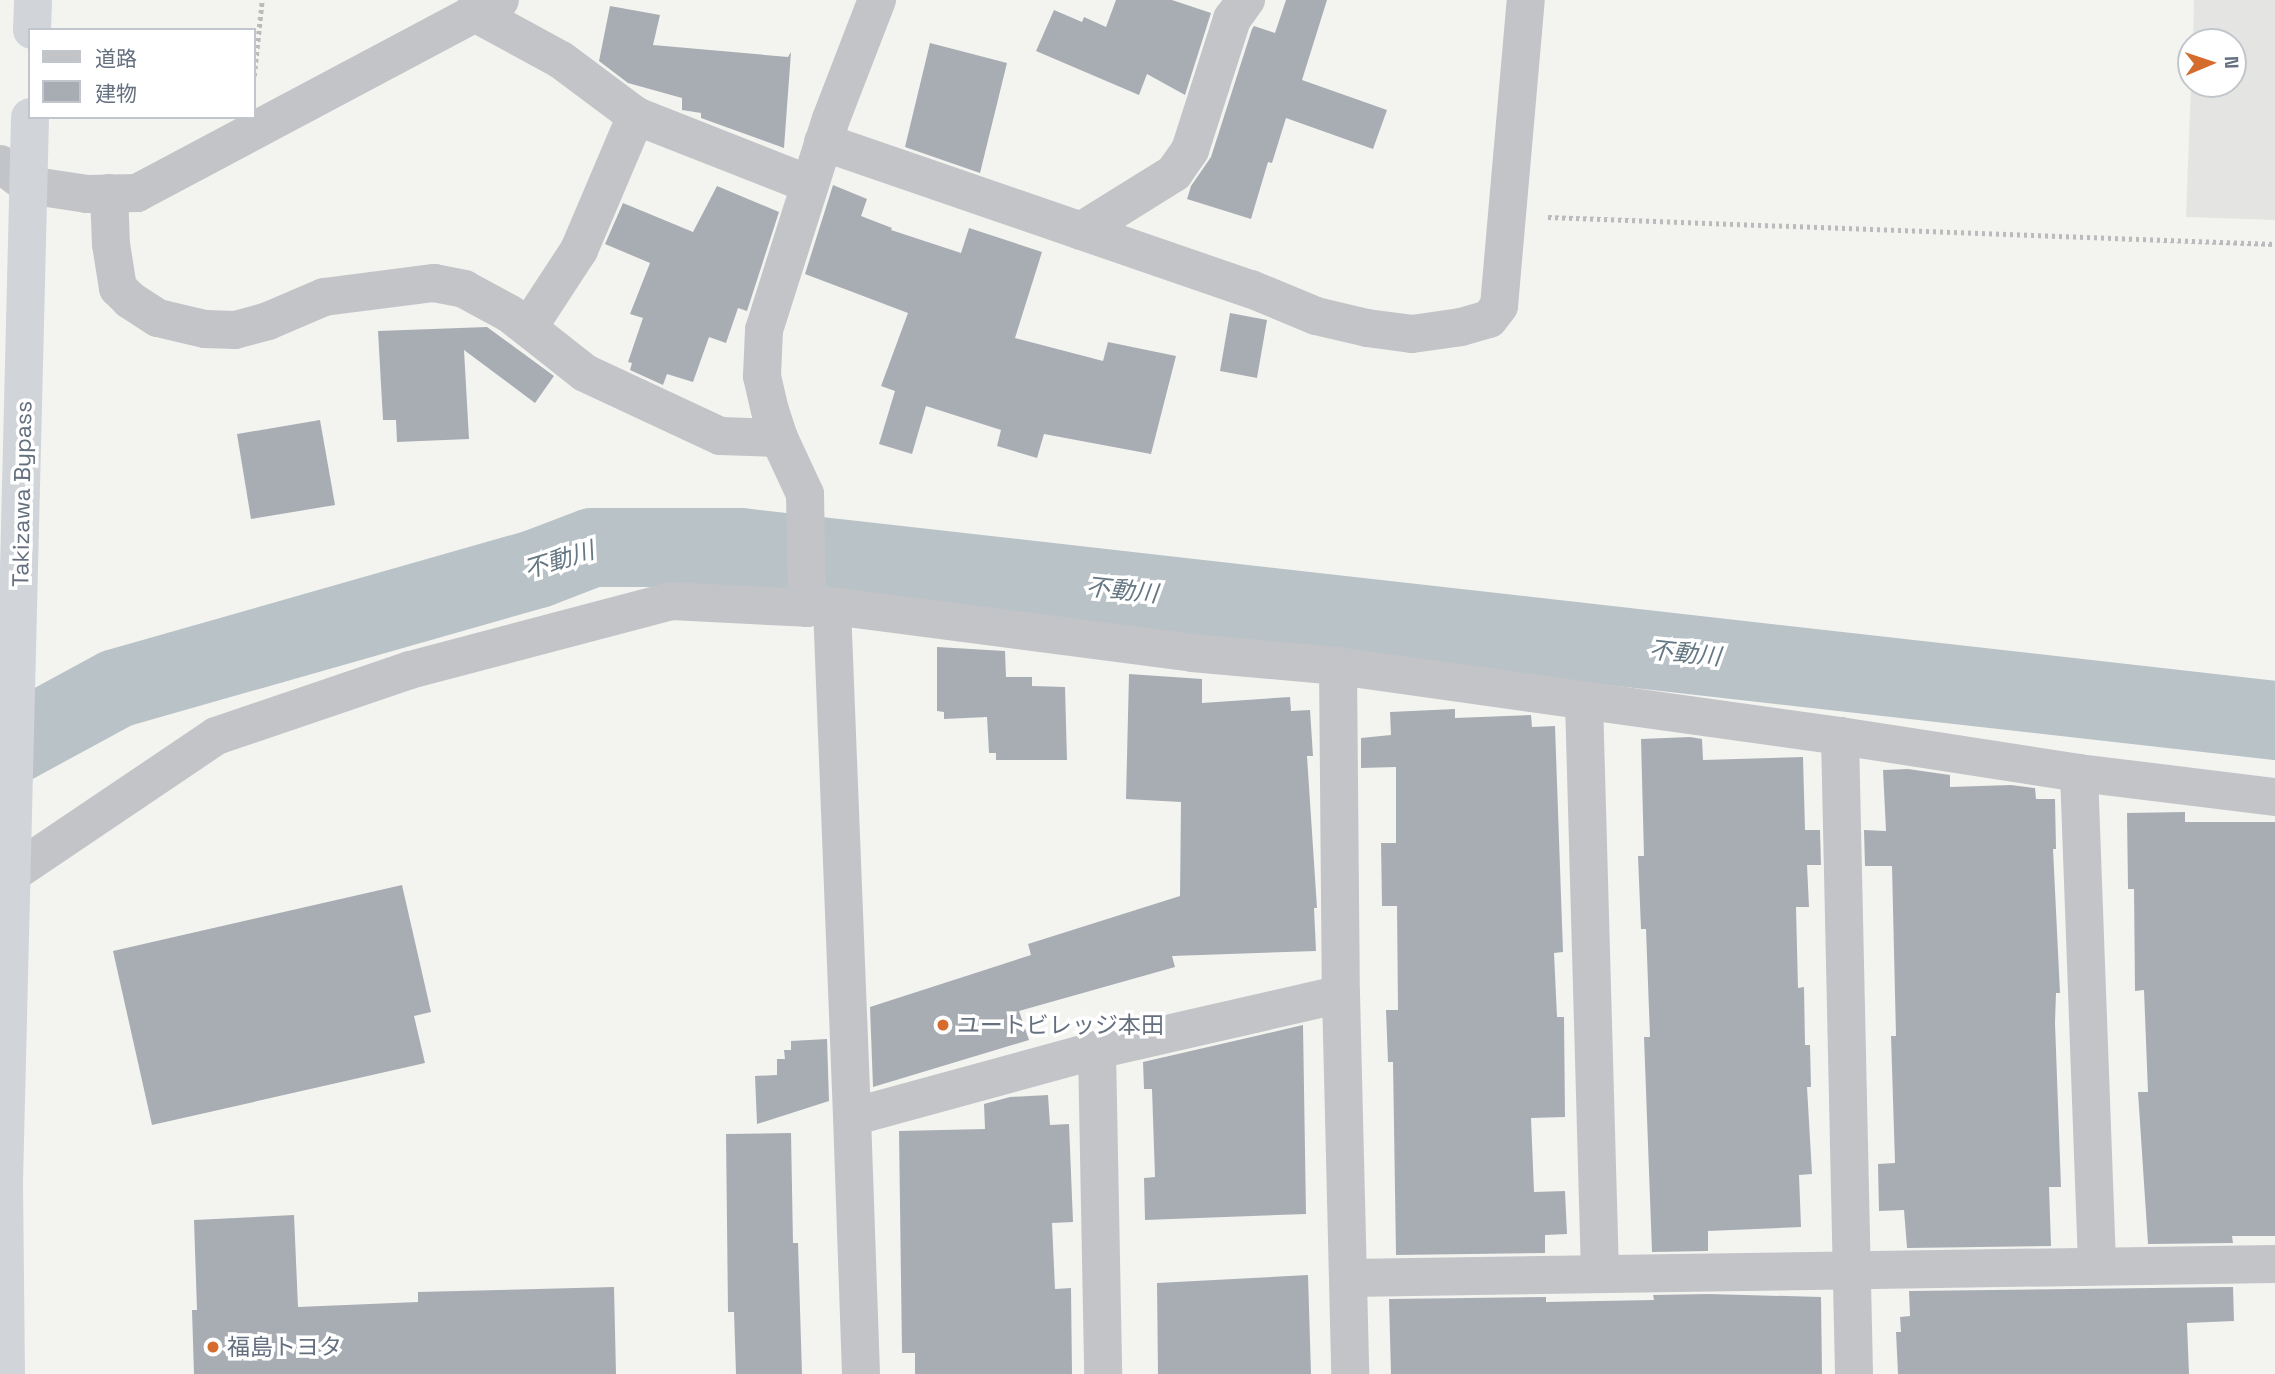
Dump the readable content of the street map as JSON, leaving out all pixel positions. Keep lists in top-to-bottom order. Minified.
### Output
{"streets":{"highway":["Takizawa Bypass"]},"water":["不動川"],"places":["ユートビレッジ本田","福島トヨタ"],"legend":["道路","建物"],"north":"right"}
